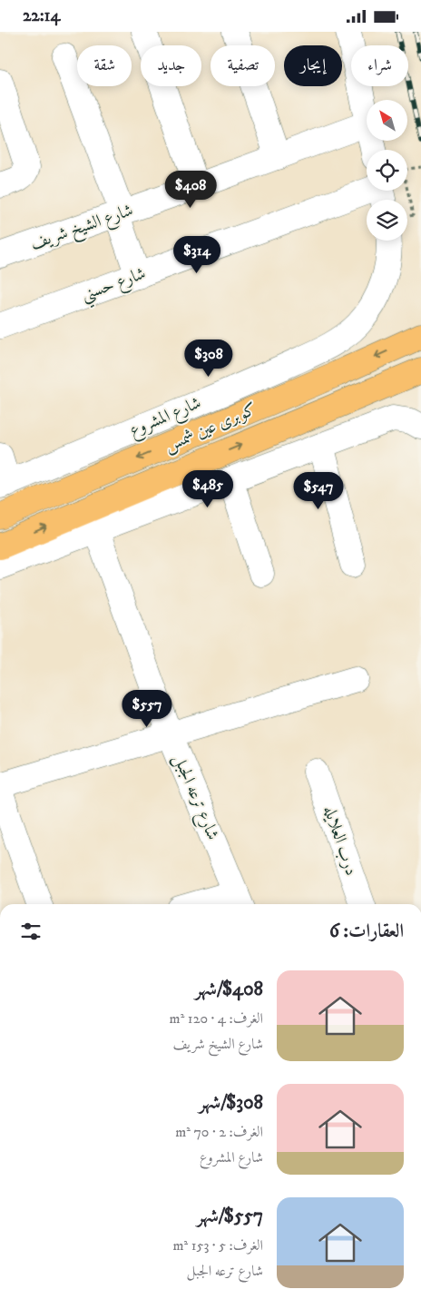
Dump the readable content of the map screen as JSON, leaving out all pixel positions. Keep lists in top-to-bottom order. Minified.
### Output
{"streets":{"main road":["كوبرى عين شمس"],"street":["شارع الشيخ شريف","شارع حسني","شارع المشروع","شارع ترعه الجبل","درب العلايله"]},"north":"top left","page":{"status":"22:14","chip":["شراء","إيجار","تصفية","جديد","شقة"],"price":["$408","$314","$308","$485","$547","$557"],"heading":"العقارات: 6","list":[{"name":"$408/شهر","note":"الغرف: 4 · 120 m² · شارع الشيخ شريف"},{"name":"$308/شهر","note":"الغرف: 2 · 70 m² · شارع المشروع"},{"name":"$557/شهر","note":"الغرف: 5 · 153 m² · شارع ترعه الجبل"}]}}
